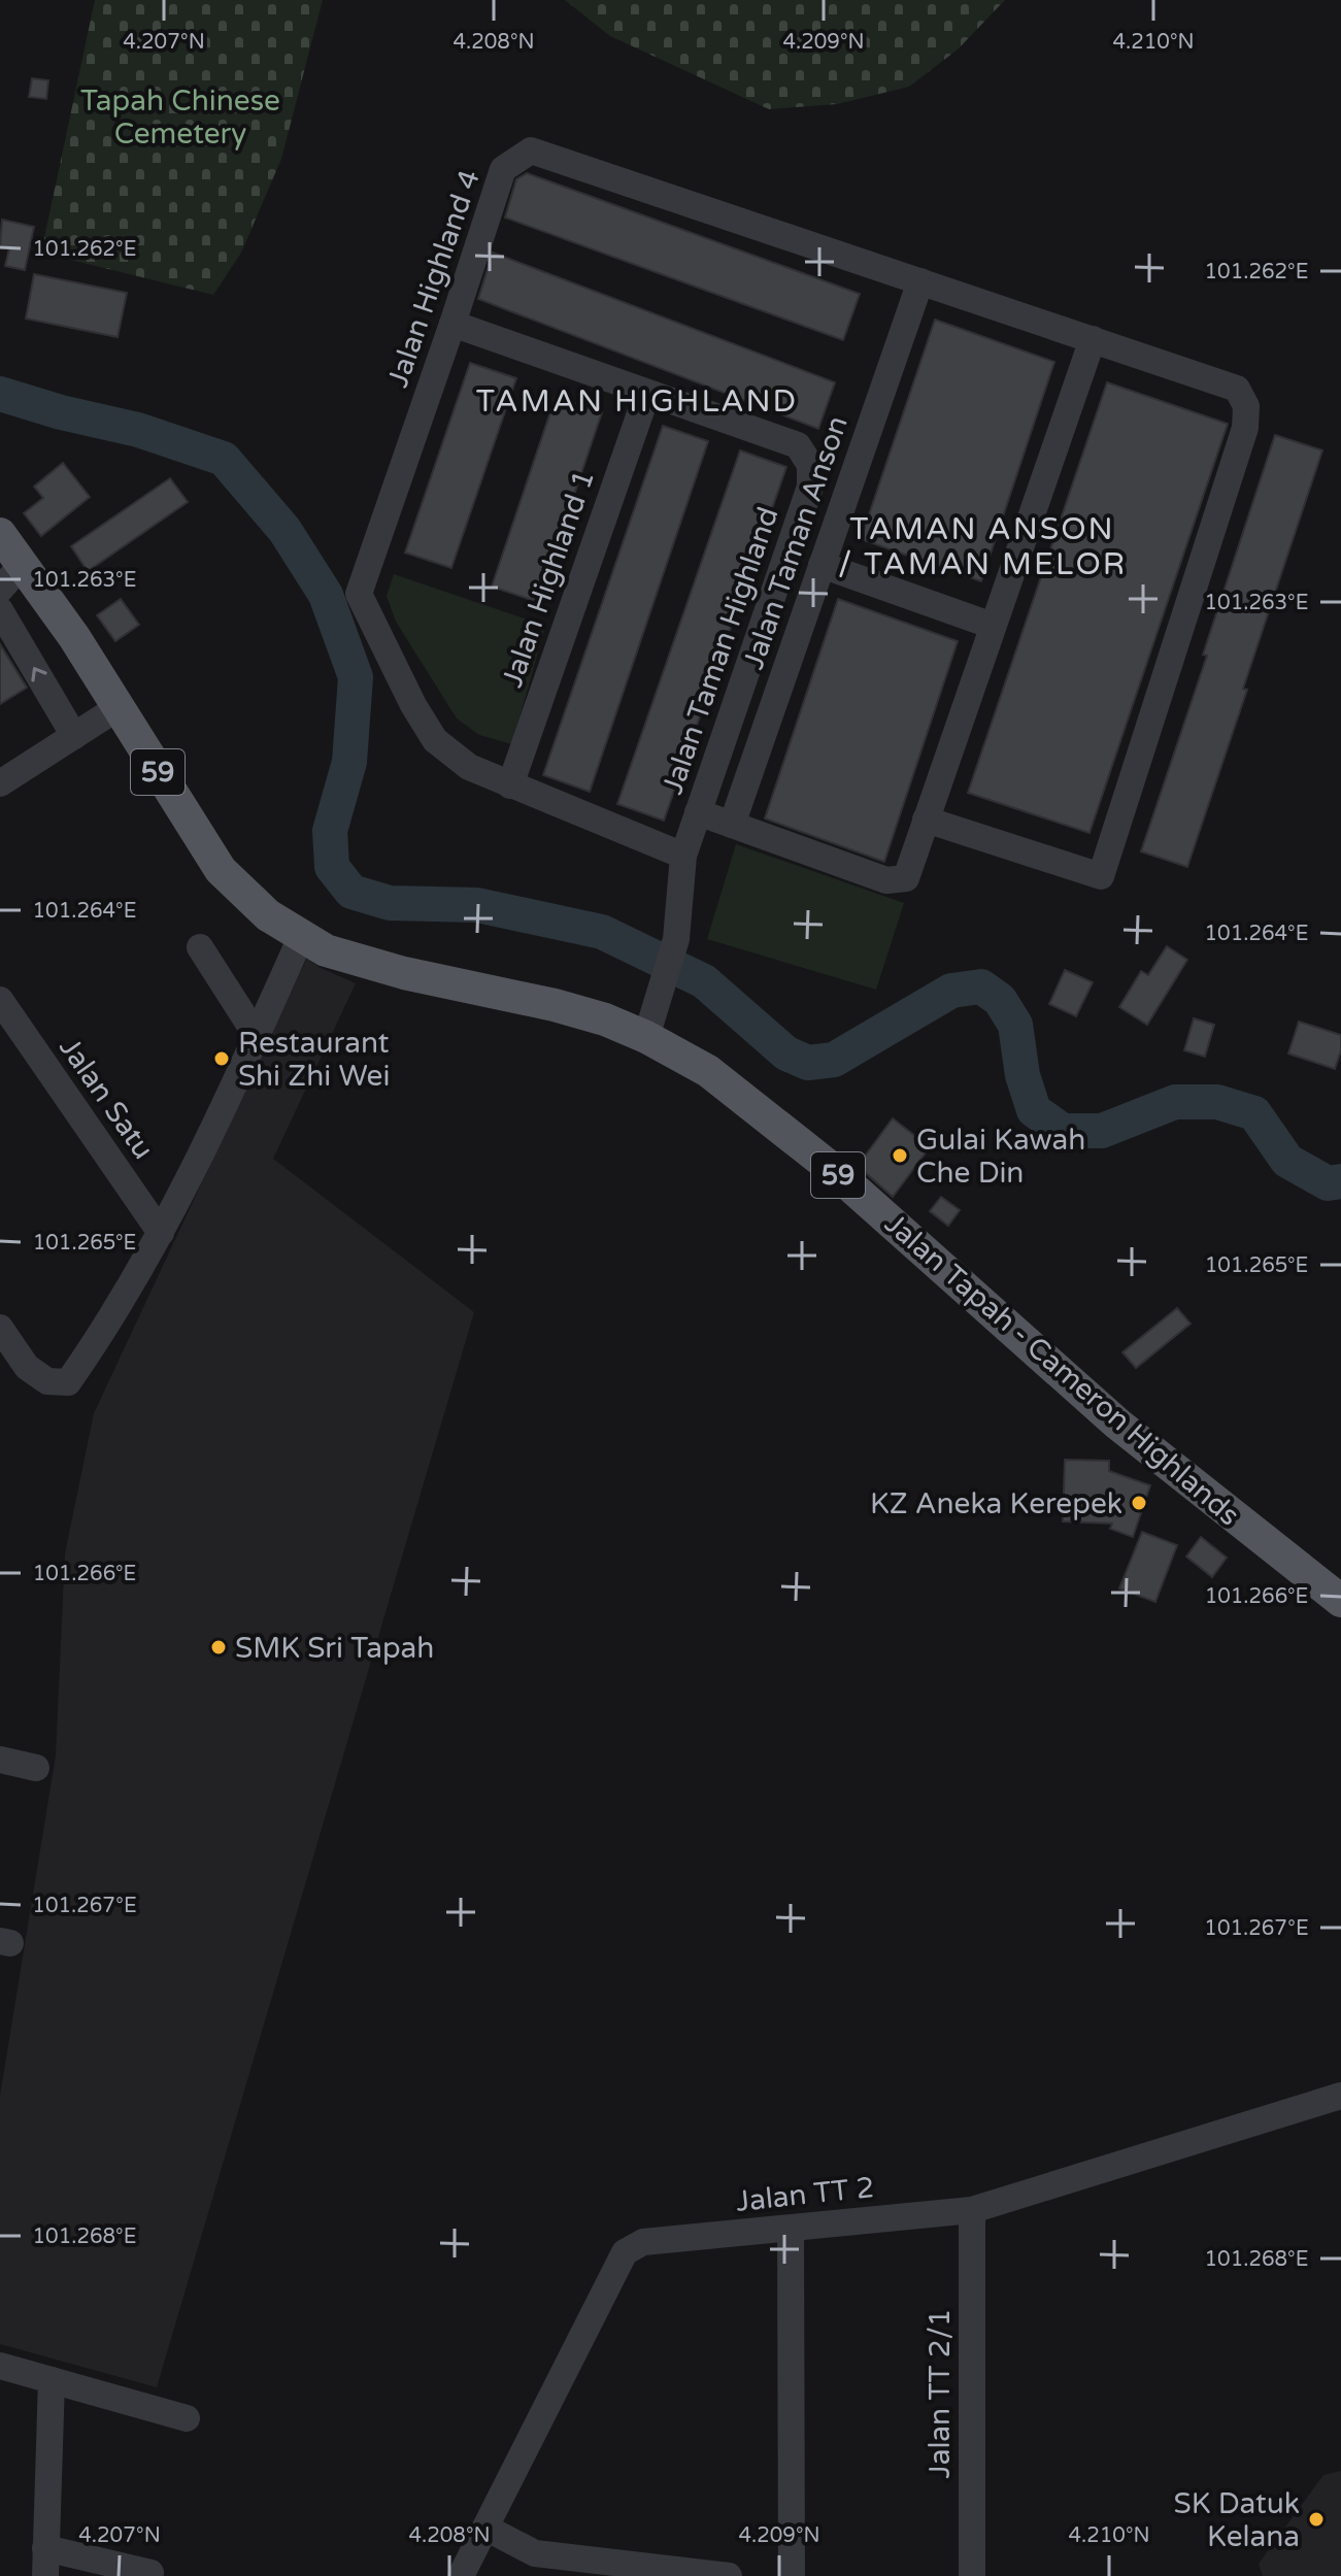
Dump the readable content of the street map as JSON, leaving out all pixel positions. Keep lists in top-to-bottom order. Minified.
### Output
{"streets":{"main road":["59","Jalan Tapah - Cameron Highlands"],"street":["Jalan Highland 4","Jalan Taman Anson","Jalan Highland 1","Jalan Taman Highland","Jalan Satu","Jalan TT 2","Jalan TT 2/1"]},"crossings":[["Jalan Highland 4","Jalan Taman Anson"],["Jalan Highland 4","Jalan Highland 1"],["Jalan Highland 1","Jalan Taman Highland"],["Jalan Taman Highland","Jalan Tapah - Cameron Highlands"],["Jalan TT 2","Jalan TT 2/1"]],"districts":["TAMAN HIGHLAND","TAMAN ANSON / TAMAN MELOR"],"parks":["Tapah Chinese Cemetery"],"places":["Restaurant Shi Zhi Wei","Gulai Kawah Che Din","KZ Aneka Kerepek","SMK Sri Tapah","SK Datuk Kelana"],"coordinates":["4.207°N","4.208°N","4.209°N","4.210°N","101.262°E","101.263°E","101.264°E","101.265°E","101.266°E","101.267°E","101.268°E"]}
